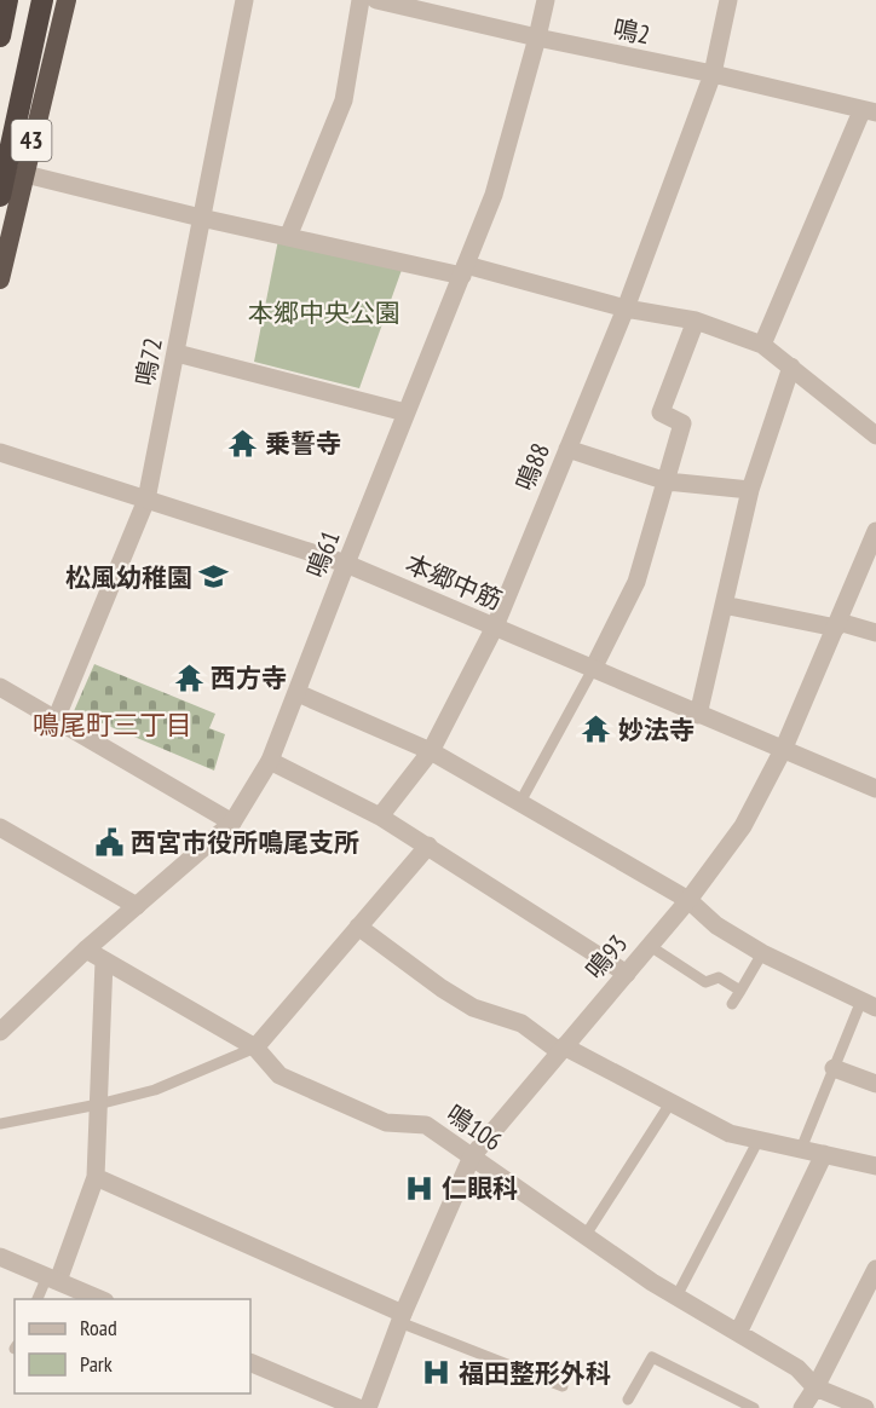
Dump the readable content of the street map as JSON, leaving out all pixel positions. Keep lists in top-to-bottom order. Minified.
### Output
{"streets":{"highway":["43"],"street":["鳴2","鳴72","鳴88","鳴61","本郷中筋","鳴93","鳴106"]},"crossings":[["鳴2","鳴88"],["鳴2","鳴61"],["鳴72","本郷中筋"],["鳴88","本郷中筋"],["鳴61","本郷中筋"],["鳴61","鳴106"],["本郷中筋","鳴93"],["鳴93","鳴106"]],"districts":["鳴尾町三丁目"],"parks":["本郷中央公園"],"places":{"temple":["乗誓寺","西方寺","妙法寺"],"school or university":["松風幼稚園"],"public building":["西宮市役所鳴尾支所"],"hospital":["仁眼科","福田整形外科"]},"legend":["Road","Park"]}
